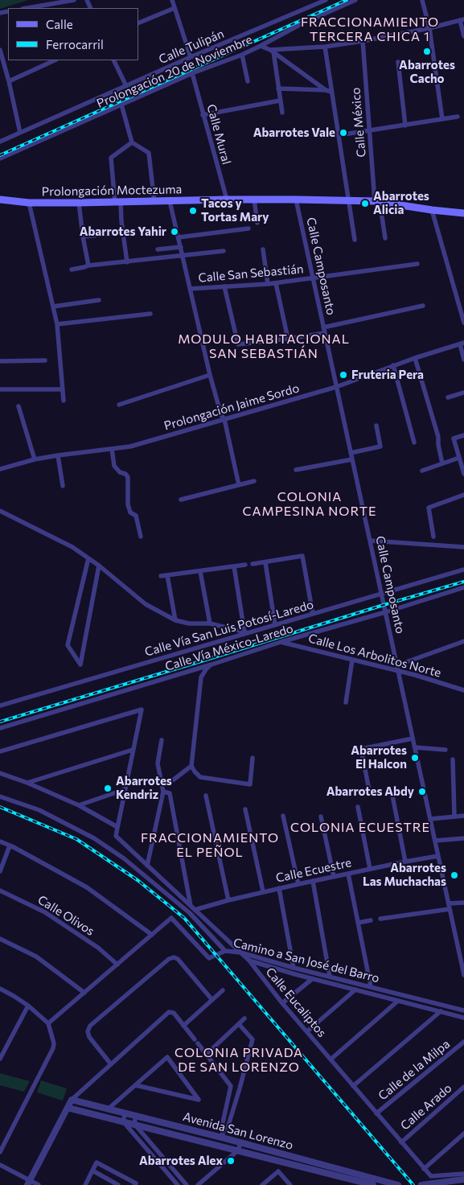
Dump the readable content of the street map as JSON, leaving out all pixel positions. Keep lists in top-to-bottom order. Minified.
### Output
{"streets":{"main road":["Prolongación Moctezuma"],"street":["Calle Tulipán","Prolongación 20 de Noviembre","Calle México","Calle Mural","Calle Camposanto","Calle San Sebastián","Prolongación Jaime Sordo","Calle Vía San Luis Potosí-Laredo","Calle Vía México-Laredo","Calle Los Arbolitos Norte","Calle Ecuestre","Calle Olivos","Camino a San José del Barro","Calle Eucaliptos","Calle de la Milpa","Calle Arado","Avenida San Lorenzo"]},"crossings":[["Prolongación 20 de Noviembre","Calle Mural"],["Calle México","Prolongación Moctezuma"],["Calle Mural","Prolongación Moctezuma"],["Prolongación Moctezuma","Calle Camposanto"],["Calle Camposanto","Calle San Sebastián"],["Calle Camposanto","Prolongación Jaime Sordo"],["Calle Camposanto","Calle Vía San Luis Potosí-Laredo"],["Calle Camposanto","Calle Vía México-Laredo"],["Calle Camposanto","Calle Los Arbolitos Norte"],["Calle Camposanto","Calle Ecuestre"],["Calle Vía México-Laredo","Calle Los Arbolitos Norte"],["Calle Ecuestre","Calle Eucaliptos"],["Camino a San José del Barro","Calle Eucaliptos"],["Calle Eucaliptos","Calle de la Milpa"],["Calle Eucaliptos","Calle Arado"]],"districts":["FRACCIONAMIENTO TERCERA CHICA 1","MODULO HABITACIONAL SAN SEBASTIÁN","COLONIA CAMPESINA NORTE","COLONIA ECUESTRE","FRACCIONAMIENTO EL PEÑOL","COLONIA PRIVADA DE SAN LORENZO"],"places":["Abarrotes Cacho","Abarrotes Vale","Abarrotes Alicia","Tacos y Tortas Mary","Abarrotes Yahir","Fruteria Pera","Abarrotes El Halcon","Abarrotes Kendriz","Abarrotes Abdy","Abarrotes Las Muchachas","Abarrotes Alex"],"legend":["Calle","Ferrocarril"]}
